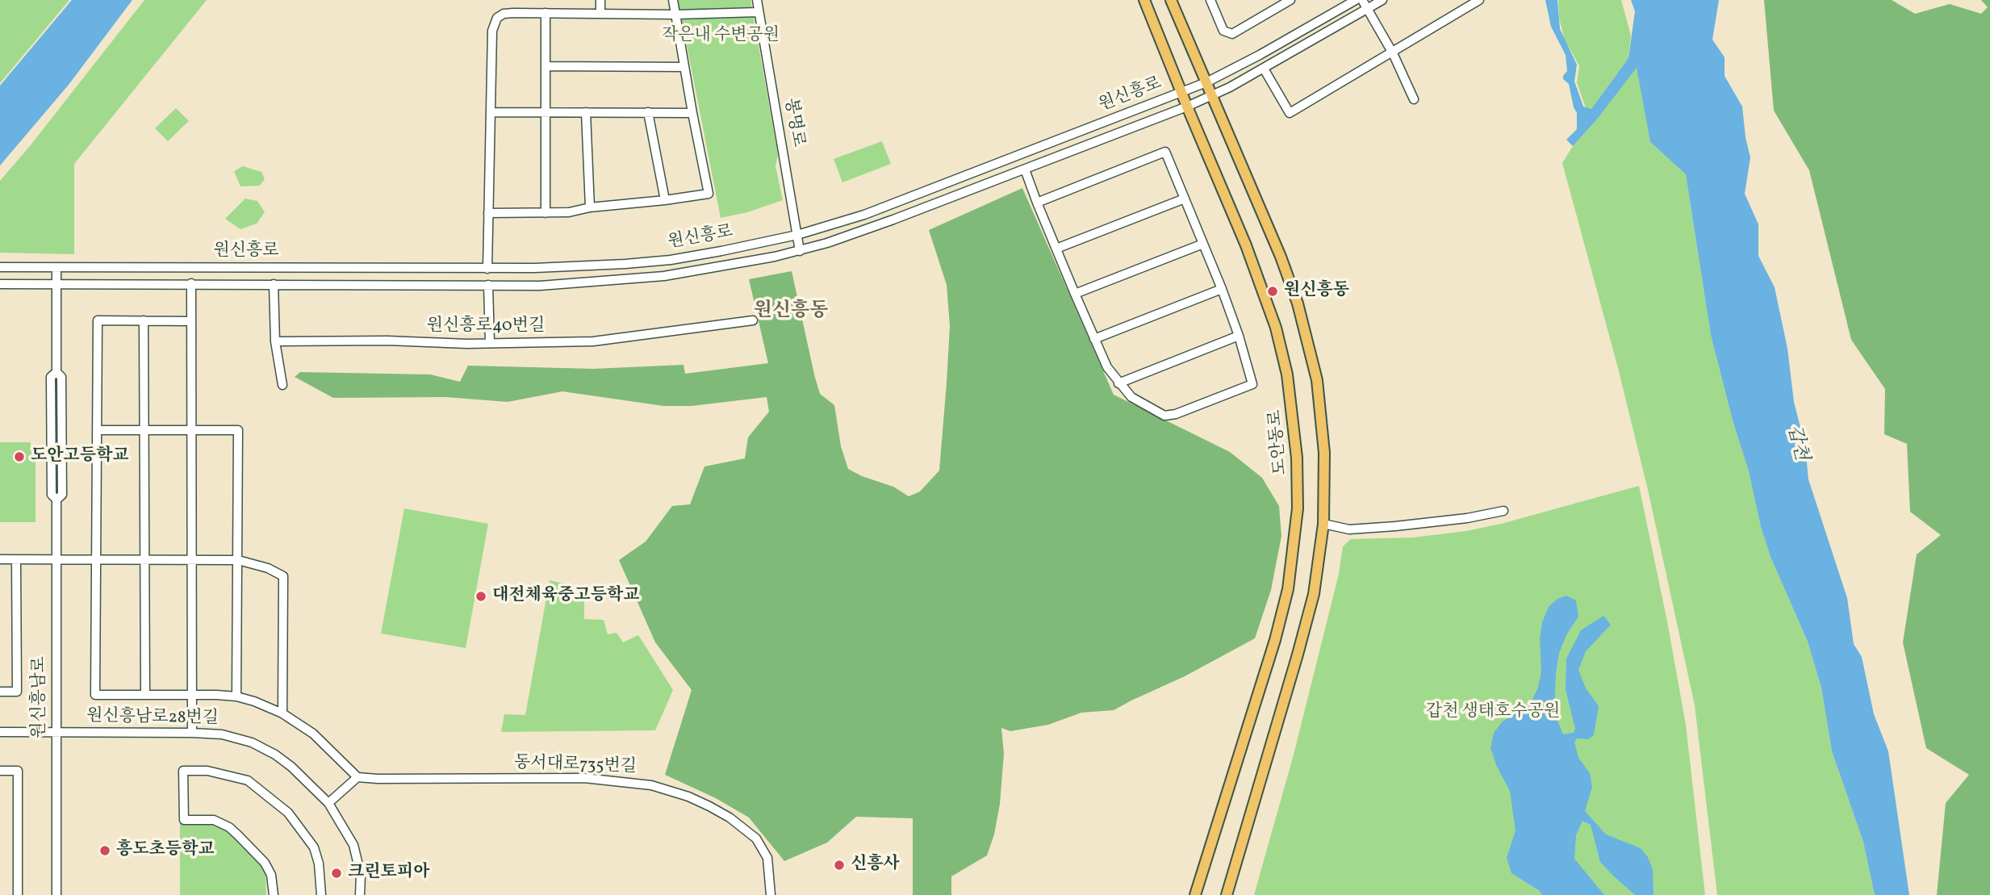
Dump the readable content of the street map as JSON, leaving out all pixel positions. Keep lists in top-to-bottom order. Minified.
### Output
{"streets":{"main road":["도안동로"],"street":["원신흥로","봉명로","원신흥로40번길","원신흥남로","원신흥남로28번길","동서대로735번길"]},"crossings":[["원신흥로","봉명로"],["원신흥로","도안동로"],["원신흥로","원신흥남로"],["원신흥남로","원신흥남로28번길"]],"districts":["원신흥동"],"water":["갑천"],"parks":["작은내 수변공원","갑천 생태호수공원"],"places":["원신흥동","도안고등학교","대전체육중고등학교","흥도초등학교","신흥사","크린토피아"]}
